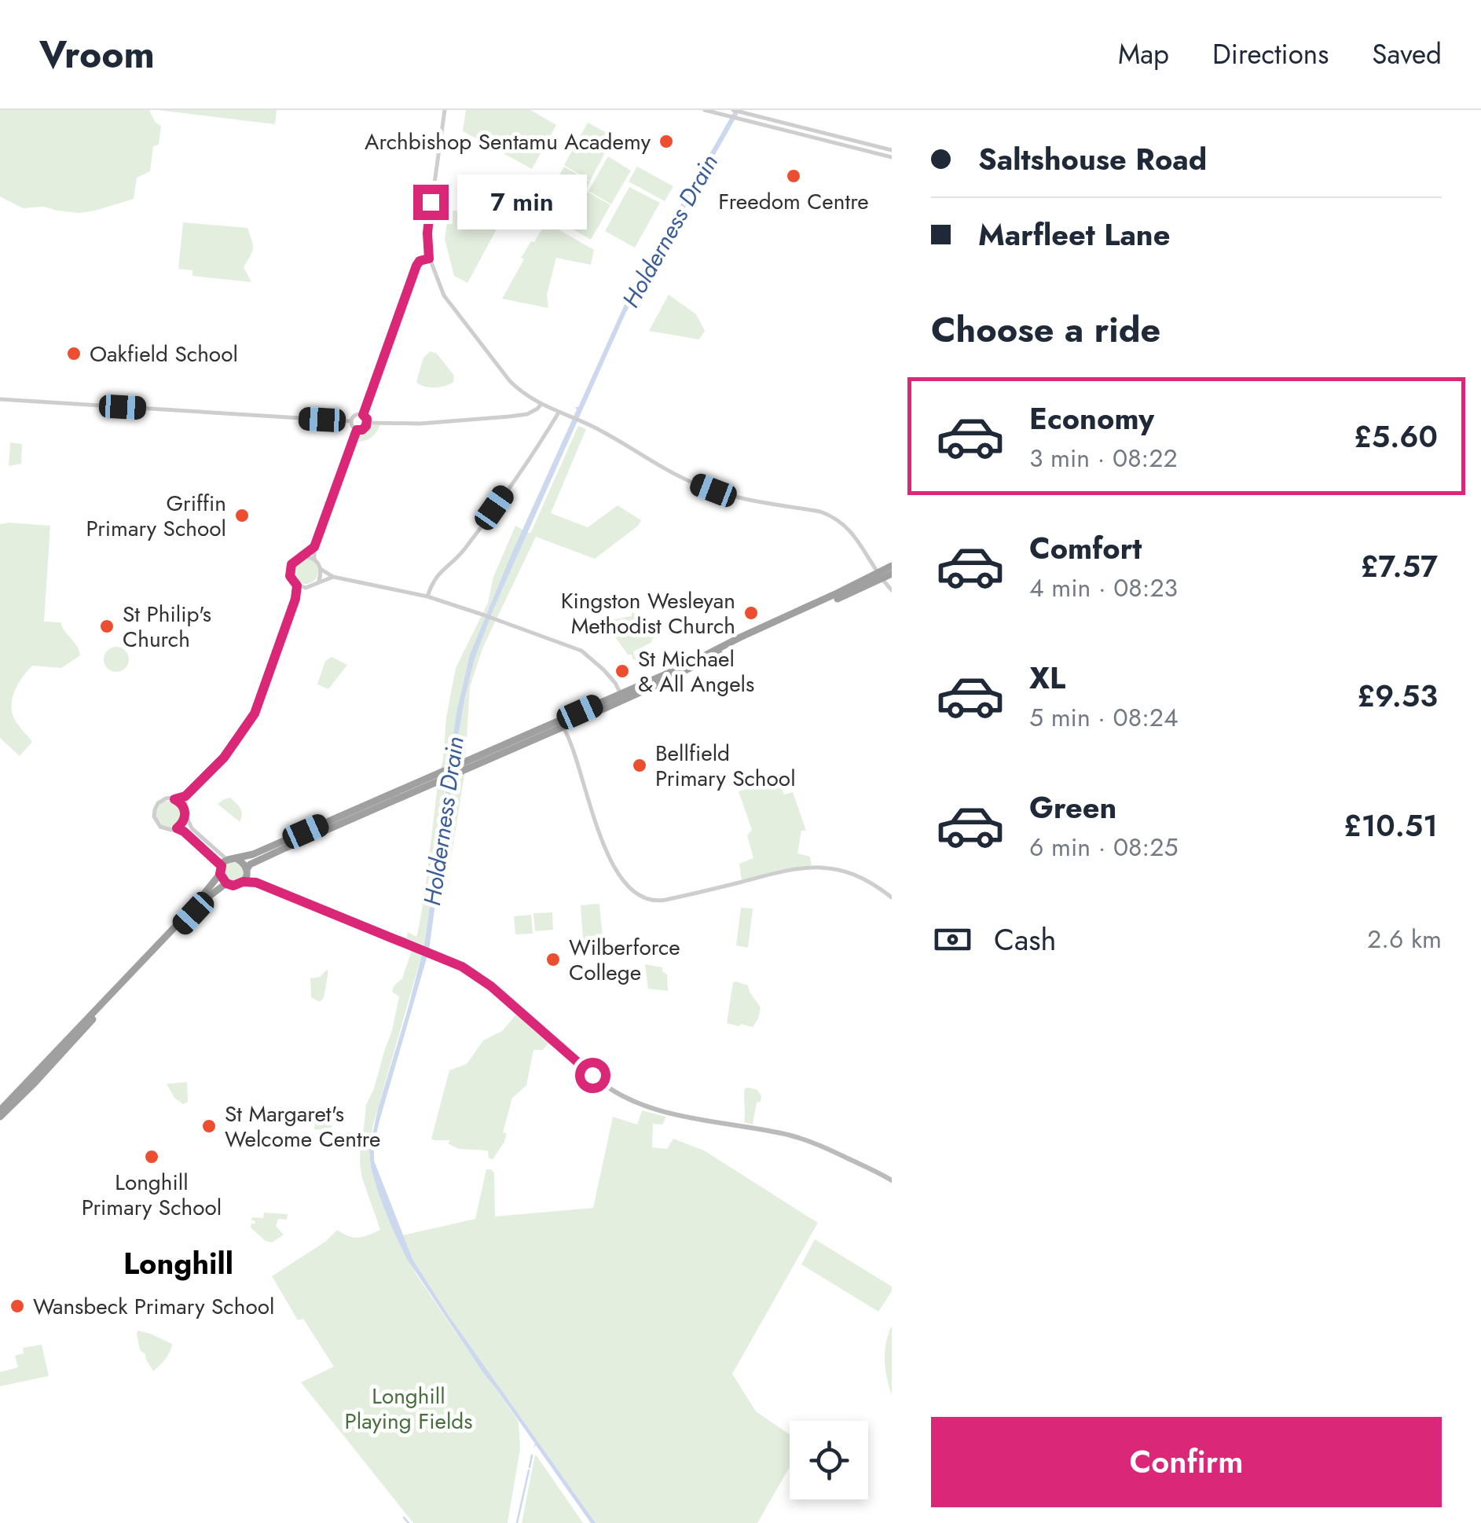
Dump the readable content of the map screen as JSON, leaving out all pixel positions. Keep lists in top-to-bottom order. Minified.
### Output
{"districts":["Longhill"],"water":["Holderness Drain"],"parks":["Longhill Playing Fields"],"places":["Archbishop Sentamu Academy","Freedom Centre","Oakfield School","Griffin Primary School","Kingston Wesleyan Methodist Church","St Philip's Church","St Michael & All Angels","Bellfield Primary School","Wilberforce College","St Margaret's Welcome Centre","Longhill Primary School","Wansbeck Primary School"],"page":{"header":"Vroom","nav":["Map","Directions","Saved"],"banner":["Saltshouse Road","Marfleet Lane"],"bubble":"7 min","heading":"Choose a ride","list":[{"name":"Economy","note":"3 min · 08:22","value":"£5.60"},{"name":"Comfort","note":"4 min · 08:23","value":"£7.57"},{"name":"XL","note":"5 min · 08:24","value":"£9.53"},{"name":"Green","note":"6 min · 08:25","value":"£10.51"}],"pay":["Cash","2.6 km"],"buttons":"Confirm"}}
